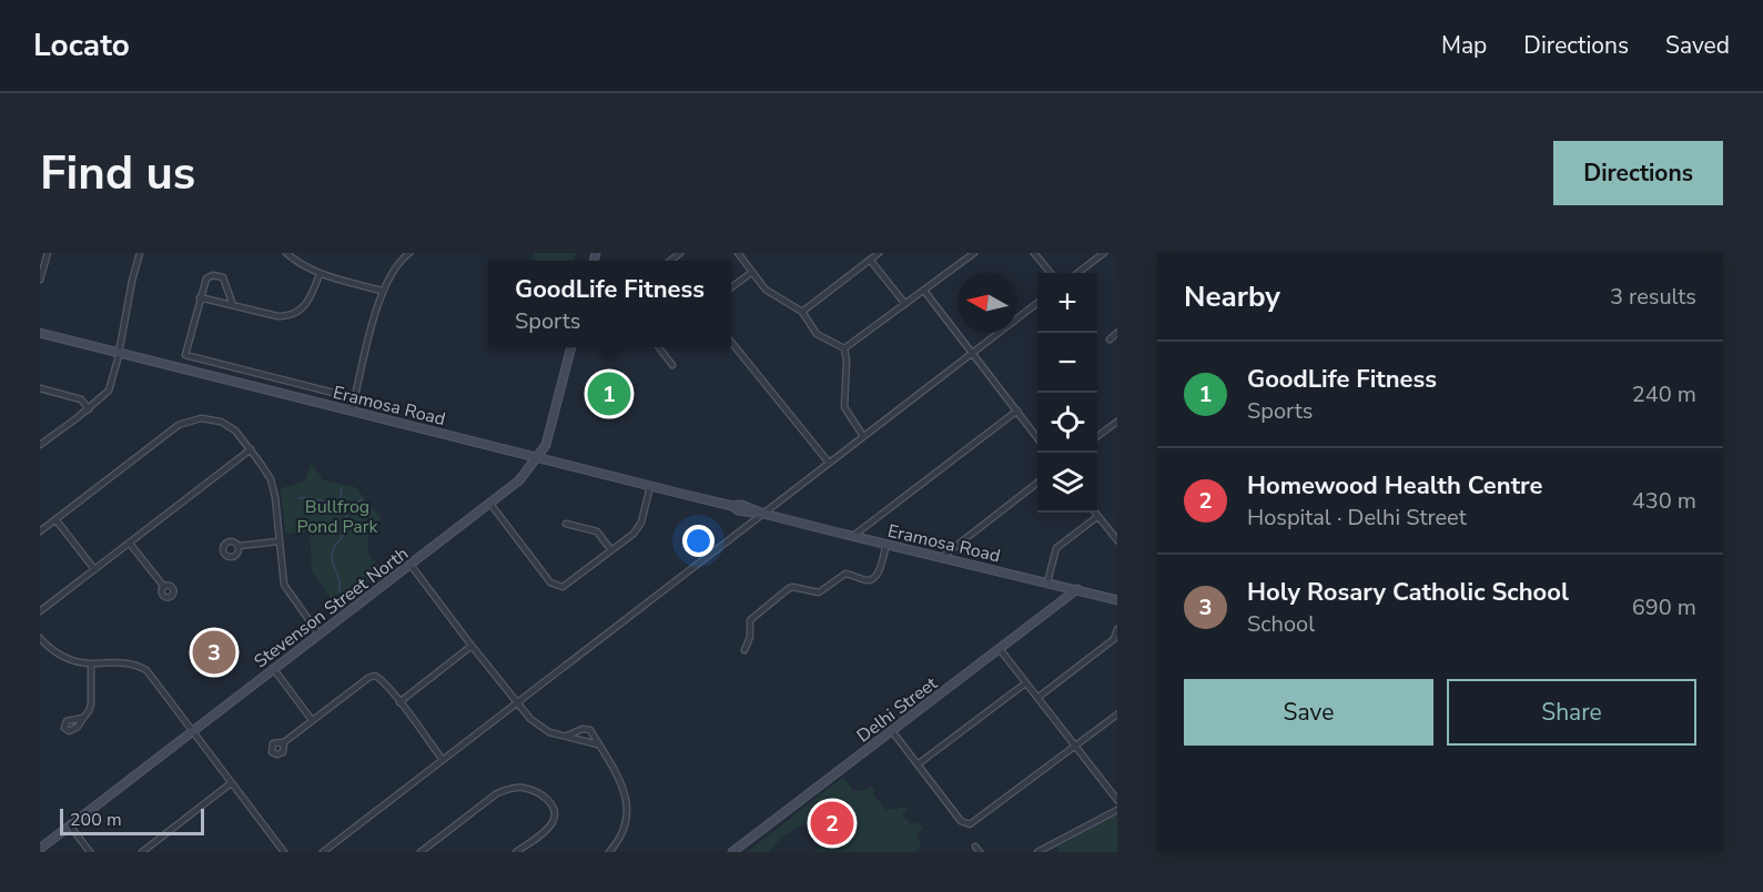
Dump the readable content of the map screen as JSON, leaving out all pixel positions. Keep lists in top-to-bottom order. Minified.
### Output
{"streets":{"main road":["Eramosa Road","Stevenson Street North","Delhi Street"]},"crossings":[["Eramosa Road","Stevenson Street North"],["Eramosa Road","Delhi Street"]],"parks":["Bullfrog Pond Park"],"scale_bar":"200 m","north":"left","page":{"header":"Locato","nav":["Map","Directions","Saved"],"buttons":["Directions",["Save","Share"]],"title":"Find us","heading":["Nearby","3 results"],"popup":["GoodLife Fitness","Sports"],"map_buttons":["+","−"],"list":[{"mark":"1","name":"GoodLife Fitness","note":"Sports","value":"240 m"},{"mark":"2","name":"Homewood Health Centre","note":"Hospital · Delhi Street","value":"430 m"},{"mark":"3","name":"Holy Rosary Catholic School","note":"School","value":"690 m"}],"pins":["1","3","2"],"scale":"200 m"}}
